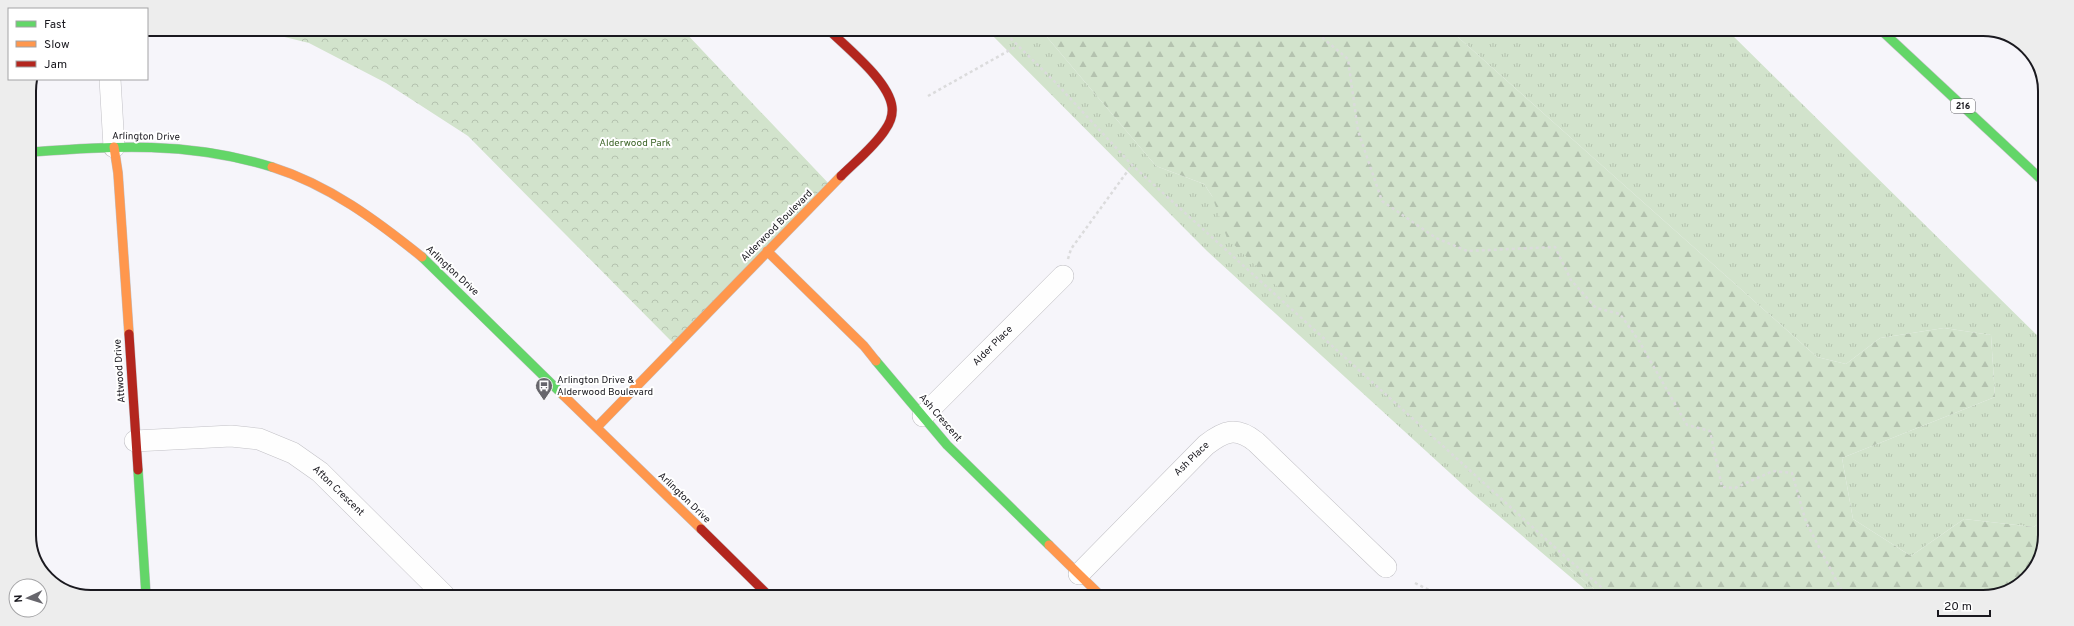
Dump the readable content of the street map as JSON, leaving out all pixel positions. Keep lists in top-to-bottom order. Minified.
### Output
{"streets":{"main road":["216","Arlington Drive","Alderwood Boulevard","Attwood Drive","Ash Crescent"],"street":["Alder Place","Ash Place","Afton Crescent"]},"crossings":[["Arlington Drive","Alderwood Boulevard"],["Arlington Drive","Attwood Drive"],["Alderwood Boulevard","Ash Crescent"],["Alder Place","Ash Crescent"],["Attwood Drive","Afton Crescent"],["Ash Crescent","Ash Place"]],"parks":["Alderwood Park"],"places":{"bus stop":["Arlington Drive & Alderwood Boulevard"]},"legend":["Fast","Slow","Jam"],"scale_bar":"20 m","north":"left"}
